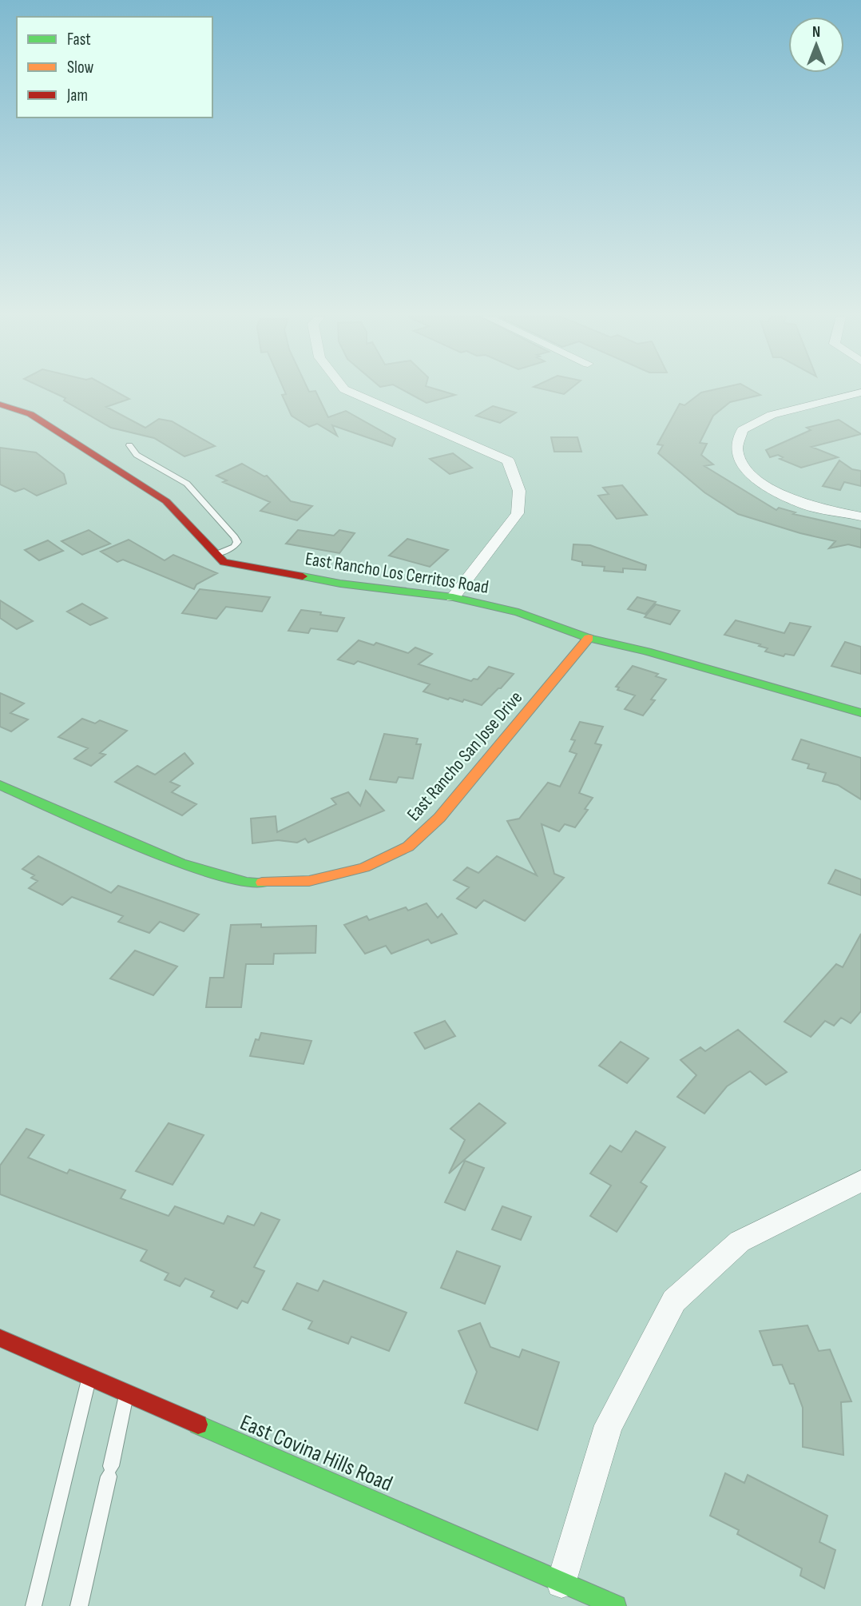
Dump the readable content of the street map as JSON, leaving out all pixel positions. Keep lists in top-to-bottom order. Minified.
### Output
{"streets":{"street":["East Rancho Los Cerritos Road","East Rancho San Jose Drive","East Covina Hills Road"]},"crossings":[["East Rancho Los Cerritos Road","East Rancho San Jose Drive"]],"legend":["Fast","Slow","Jam"],"north":"top"}
